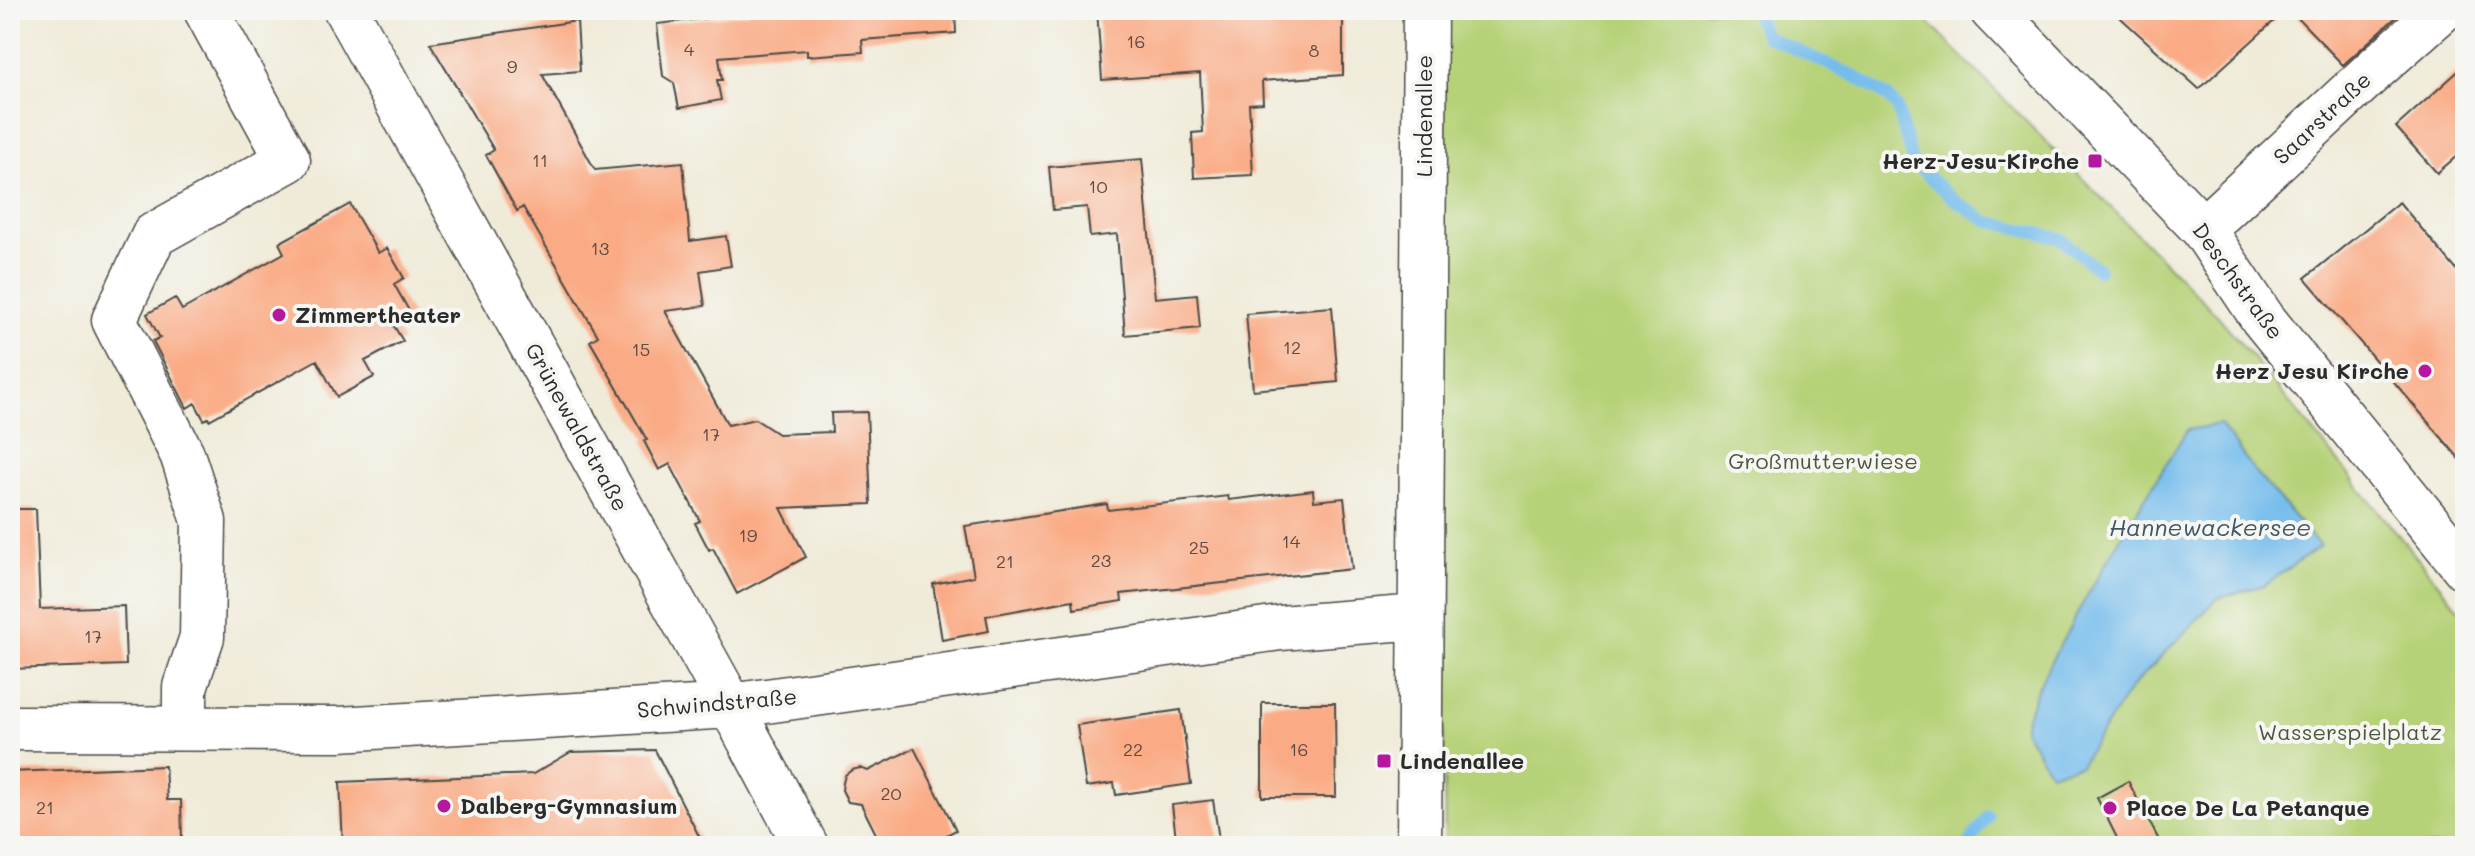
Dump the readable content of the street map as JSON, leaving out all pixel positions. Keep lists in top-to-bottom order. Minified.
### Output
{"streets":{"street":["Lindenallee","Saarstraße","Deschstraße","Grünewaldstraße","Schwindstraße"]},"crossings":[["Lindenallee","Schwindstraße"],["Saarstraße","Deschstraße"],["Grünewaldstraße","Schwindstraße"]],"water":["Hannewackersee"],"parks":["Großmutterwiese","Wasserspielplatz"],"places":{"transit":["Herz-Jesu-Kirche","Lindenallee"],"other":["Zimmertheater","Herz Jesu Kirche","Dalberg-Gymnasium","Place De La Petanque"]},"house_numbers":["16","4","8","9","11","10","13","12","15","17","19","14","25","23","21","17","22","16","20","21"]}
